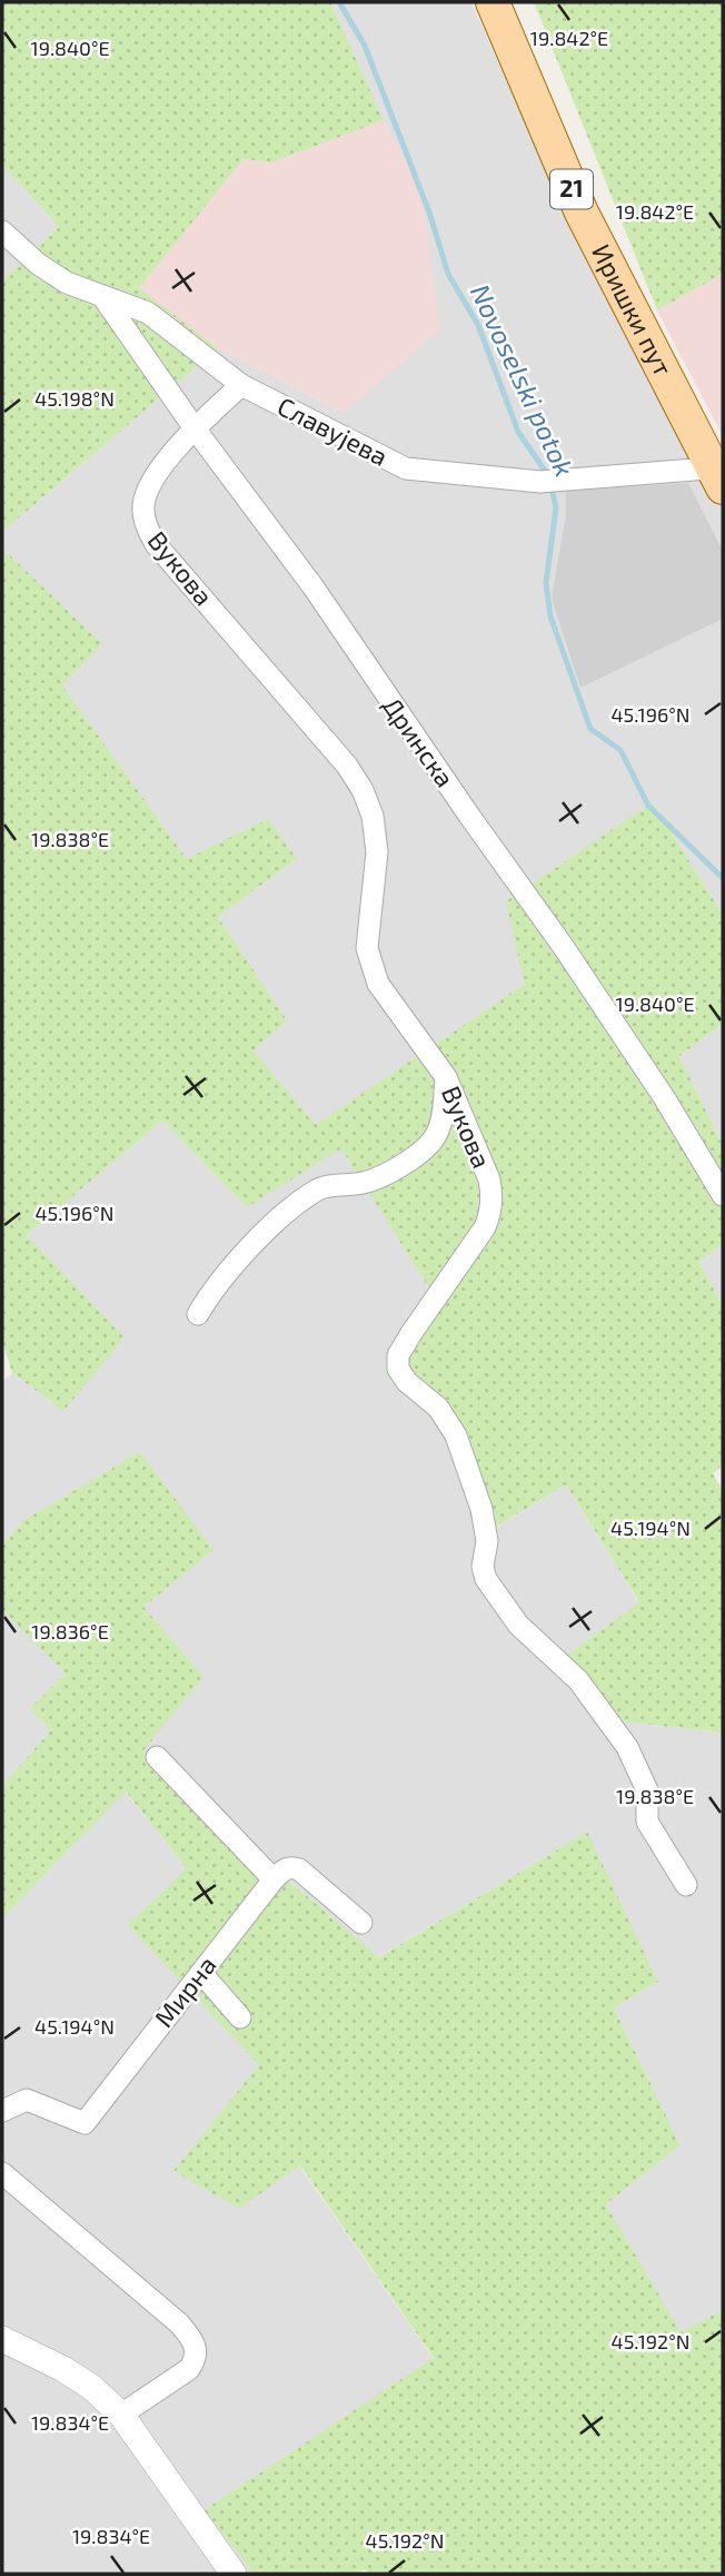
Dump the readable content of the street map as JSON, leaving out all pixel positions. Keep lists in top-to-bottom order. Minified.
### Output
{"streets":{"main road":["21","Иришки пут"],"street":["Славујева","Вукова","Дринска","Мирна"]},"crossings":[["Иришки пут","Славујева"],["Славујева","Вукова"],["Славујева","Дринска"],["Вукова","Дринска"]],"water":["Novoselski potok"],"coordinates":["19.842°E","19.840°E","45.198°N","45.196°N","19.838°E","45.194°N","19.836°E","45.192°N","19.834°E"]}
